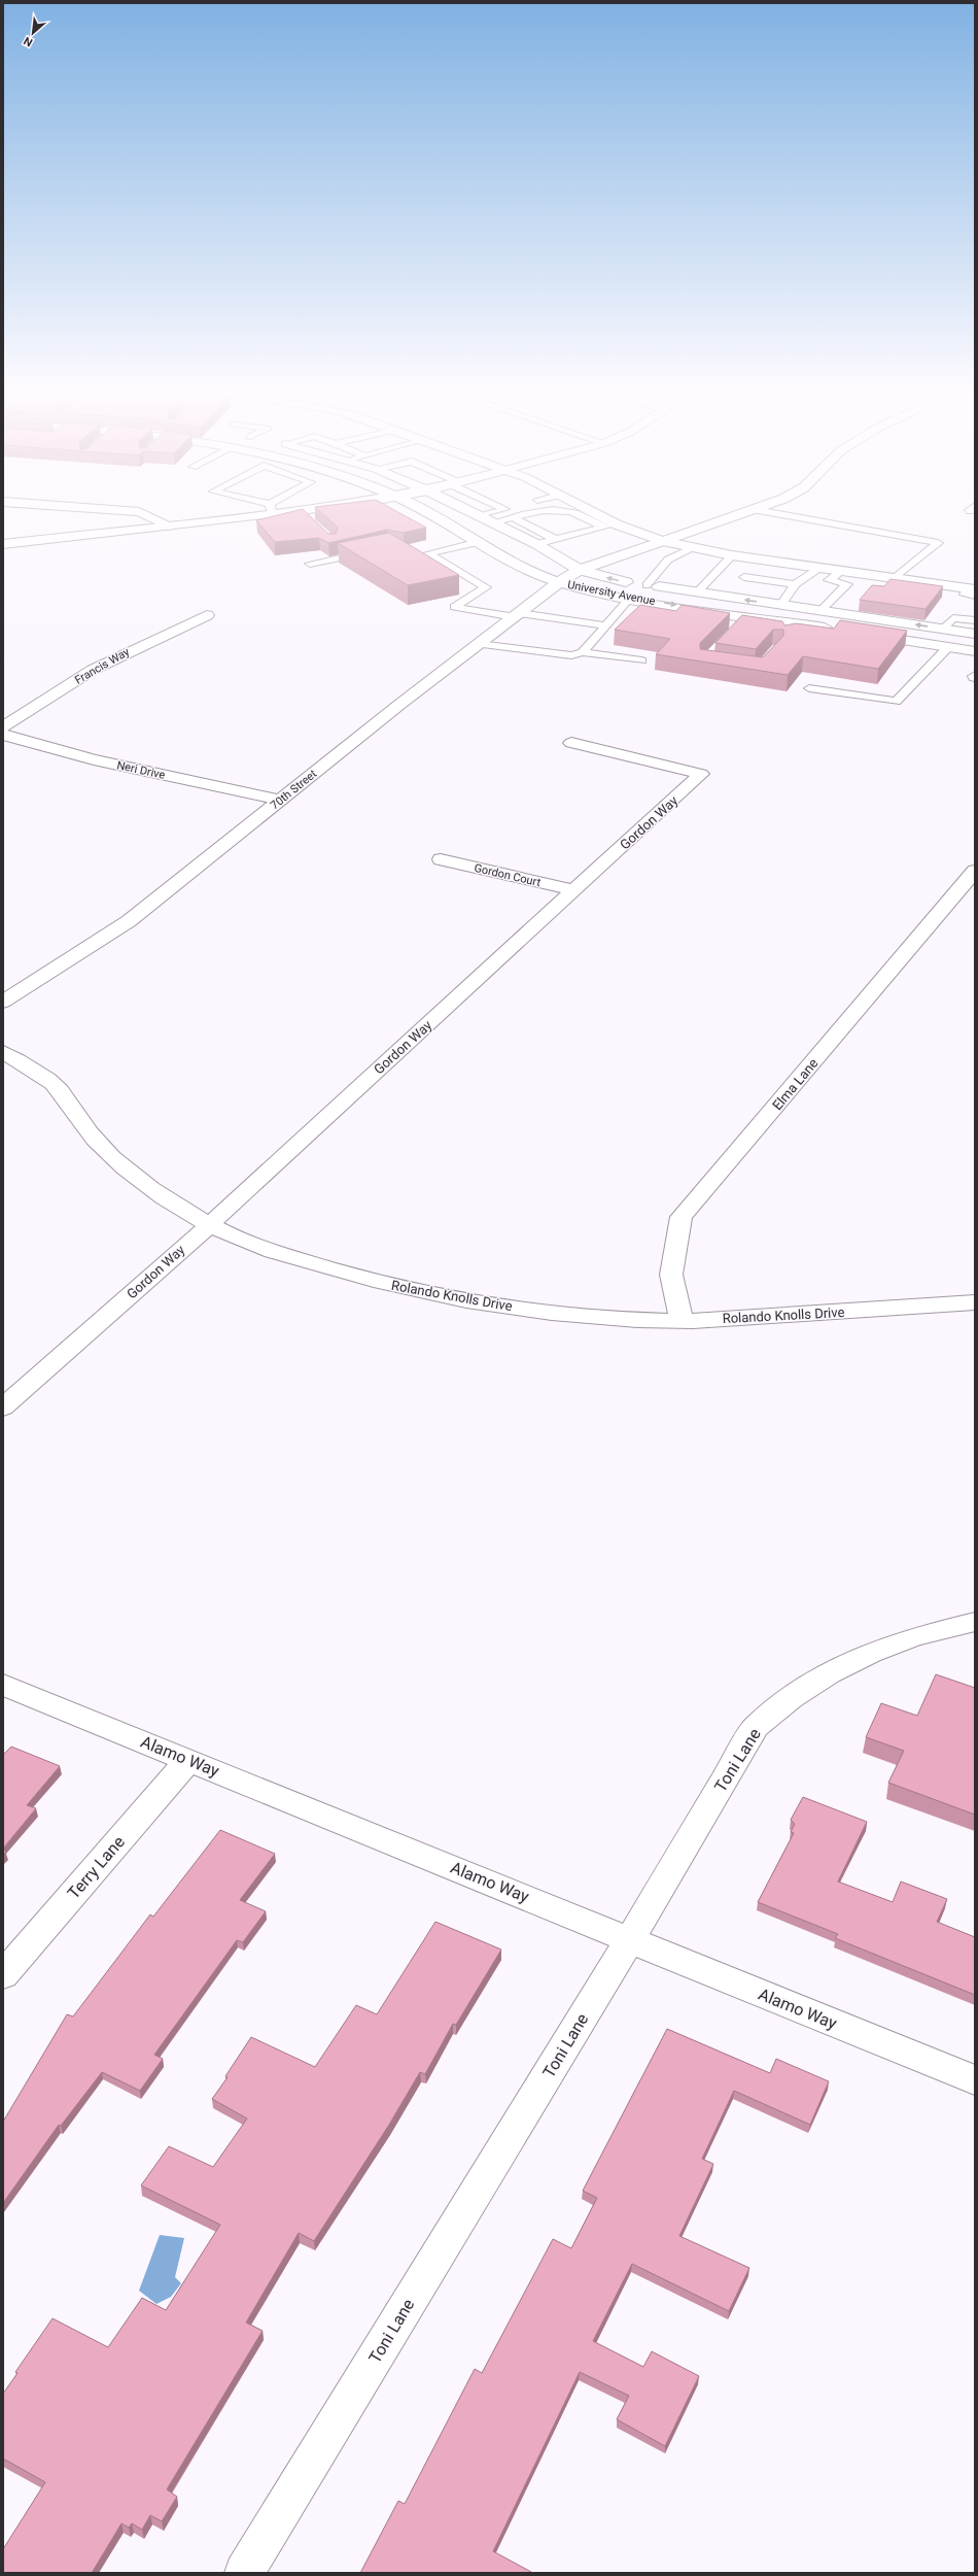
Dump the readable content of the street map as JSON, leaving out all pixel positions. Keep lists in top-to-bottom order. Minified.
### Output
{"streets":{"street":["University Avenue","Francis Way","Neri Drive","70th Street","Gordon Way","Gordon Court","Elma Lane","Rolando Knolls Drive","Alamo Way","Toni Lane","Terry Lane"]},"crossings":[["University Avenue","70th Street"],["Neri Drive","70th Street"],["Gordon Way","Gordon Court"],["Gordon Way","Rolando Knolls Drive"],["Elma Lane","Rolando Knolls Drive"],["Alamo Way","Toni Lane"],["Alamo Way","Terry Lane"]],"north":"bottom left"}
